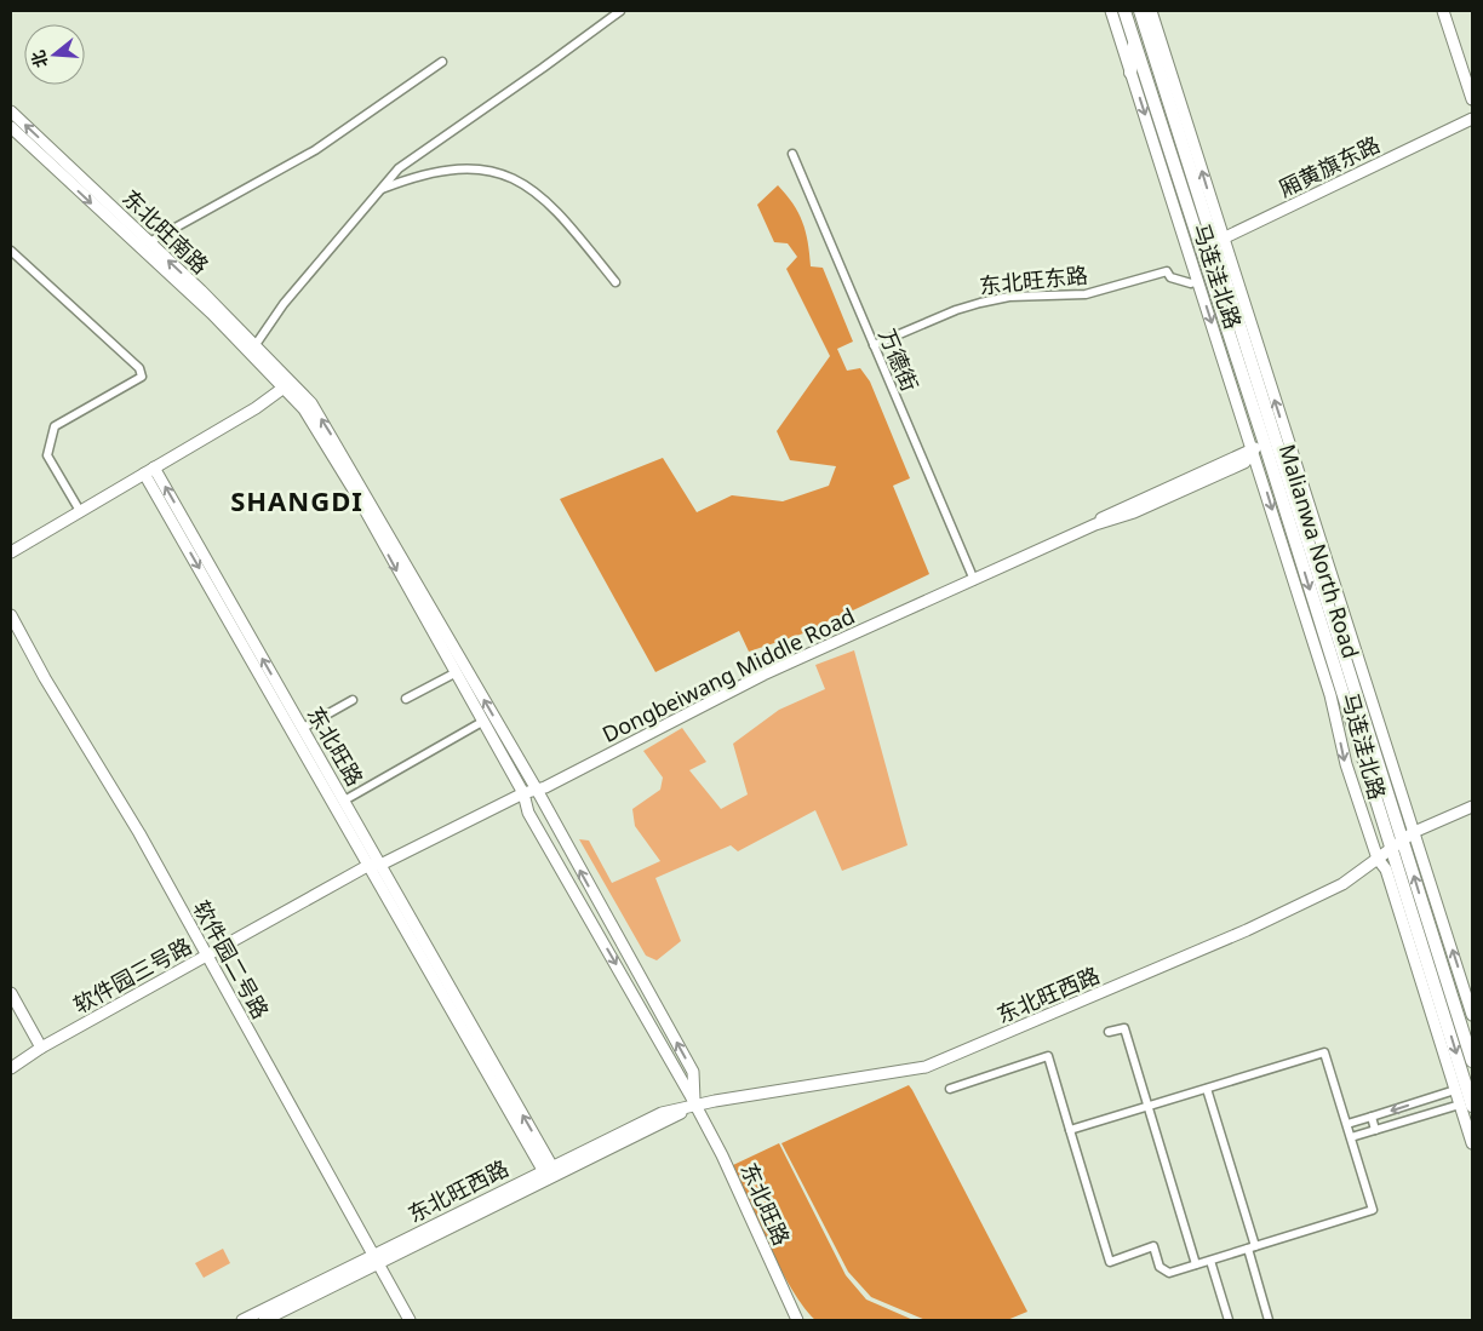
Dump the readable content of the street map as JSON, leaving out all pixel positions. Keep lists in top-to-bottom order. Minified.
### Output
{"streets":{"main road":["Malianwa North Road"],"street":["厢黄旗东路","东北旺南路","马连洼北路","东北旺东路","万德街","Dongbeiwang Middle Road","东北旺路","软件园二号路","软件园三号路","东北旺西路"]},"crossings":[["厢黄旗东路","马连洼北路"],["厢黄旗东路","Malianwa North Road"],["东北旺南路","东北旺路"],["马连洼北路","东北旺东路"],["马连洼北路","Malianwa North Road"],["马连洼北路","Dongbeiwang Middle Road"],["马连洼北路","东北旺西路"],["东北旺东路","万德街"],["万德街","Dongbeiwang Middle Road"],["Malianwa North Road","Dongbeiwang Middle Road"],["Malianwa North Road","东北旺西路"],["Dongbeiwang Middle Road","东北旺路"],["Dongbeiwang Middle Road","软件园三号路"],["东北旺路","软件园三号路"],["东北旺路","东北旺西路"],["软件园二号路","软件园三号路"],["软件园二号路","东北旺西路"]],"districts":["SHANGDI"],"north":"left"}
